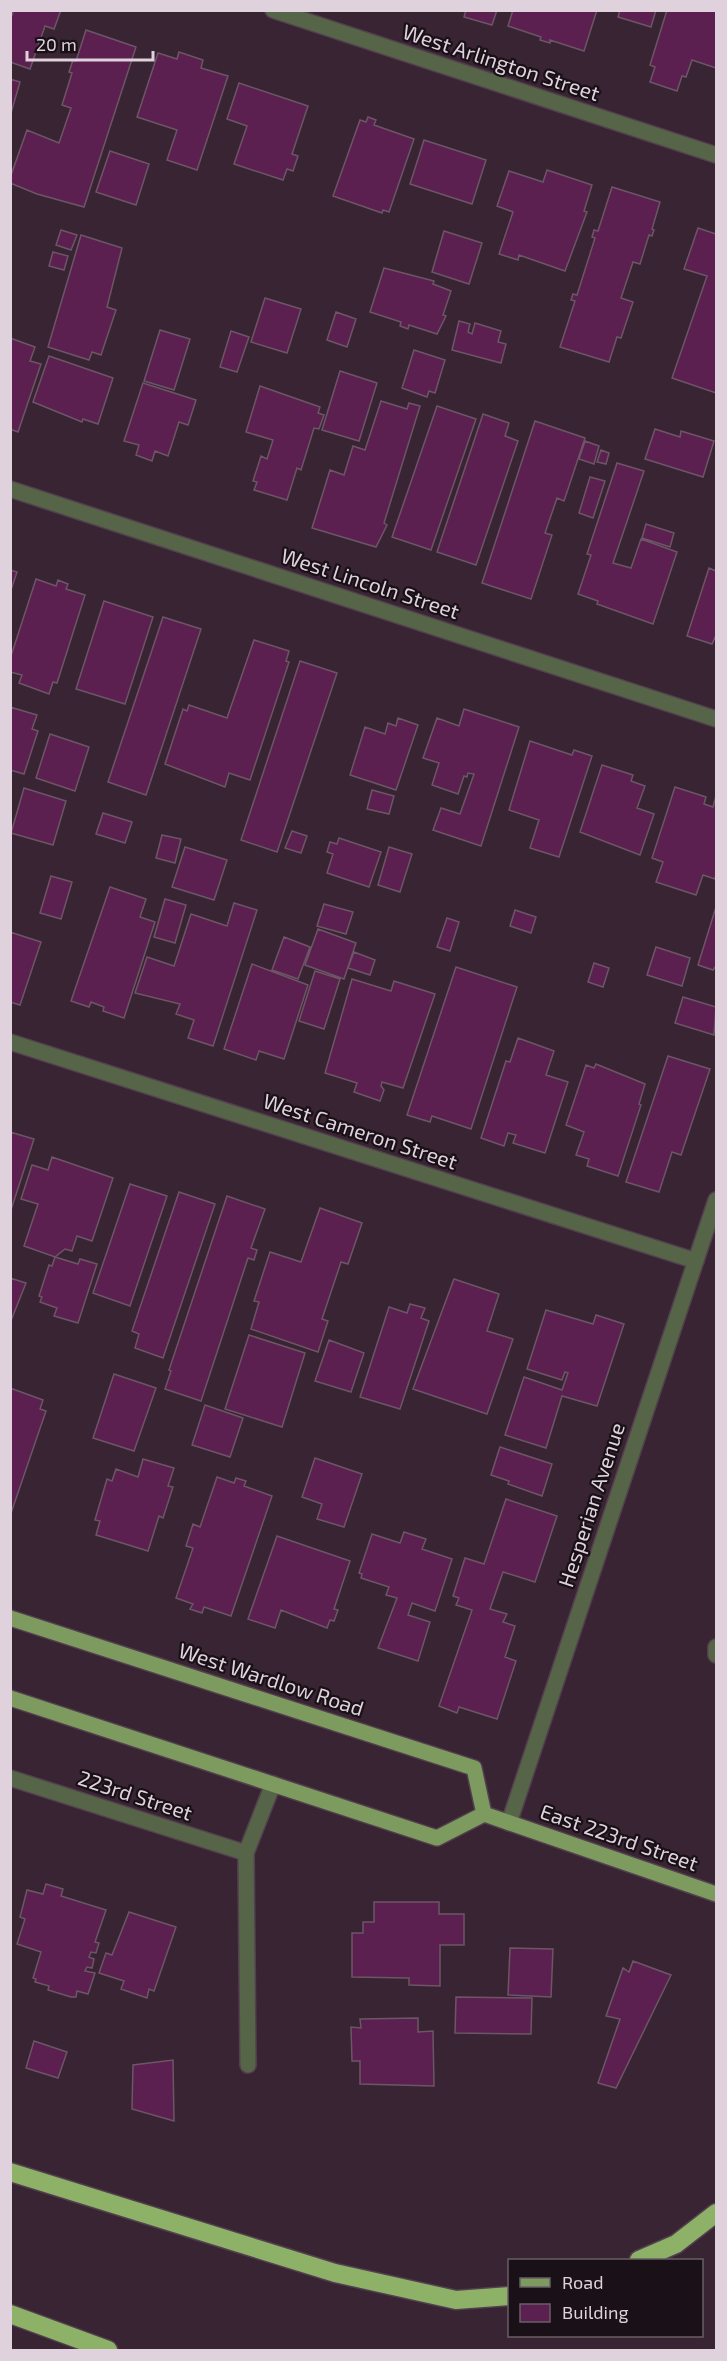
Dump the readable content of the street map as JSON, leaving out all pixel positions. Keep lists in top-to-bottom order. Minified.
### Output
{"streets":{"main road":["West Wardlow Road","East 223rd Street"],"street":["West Arlington Street","West Lincoln Street","West Cameron Street","Hesperian Avenue","223rd Street"]},"crossings":[["West Cameron Street","Hesperian Avenue"],["Hesperian Avenue","East 223rd Street"]],"legend":["Road","Building"],"scale_bar":"20 m"}
